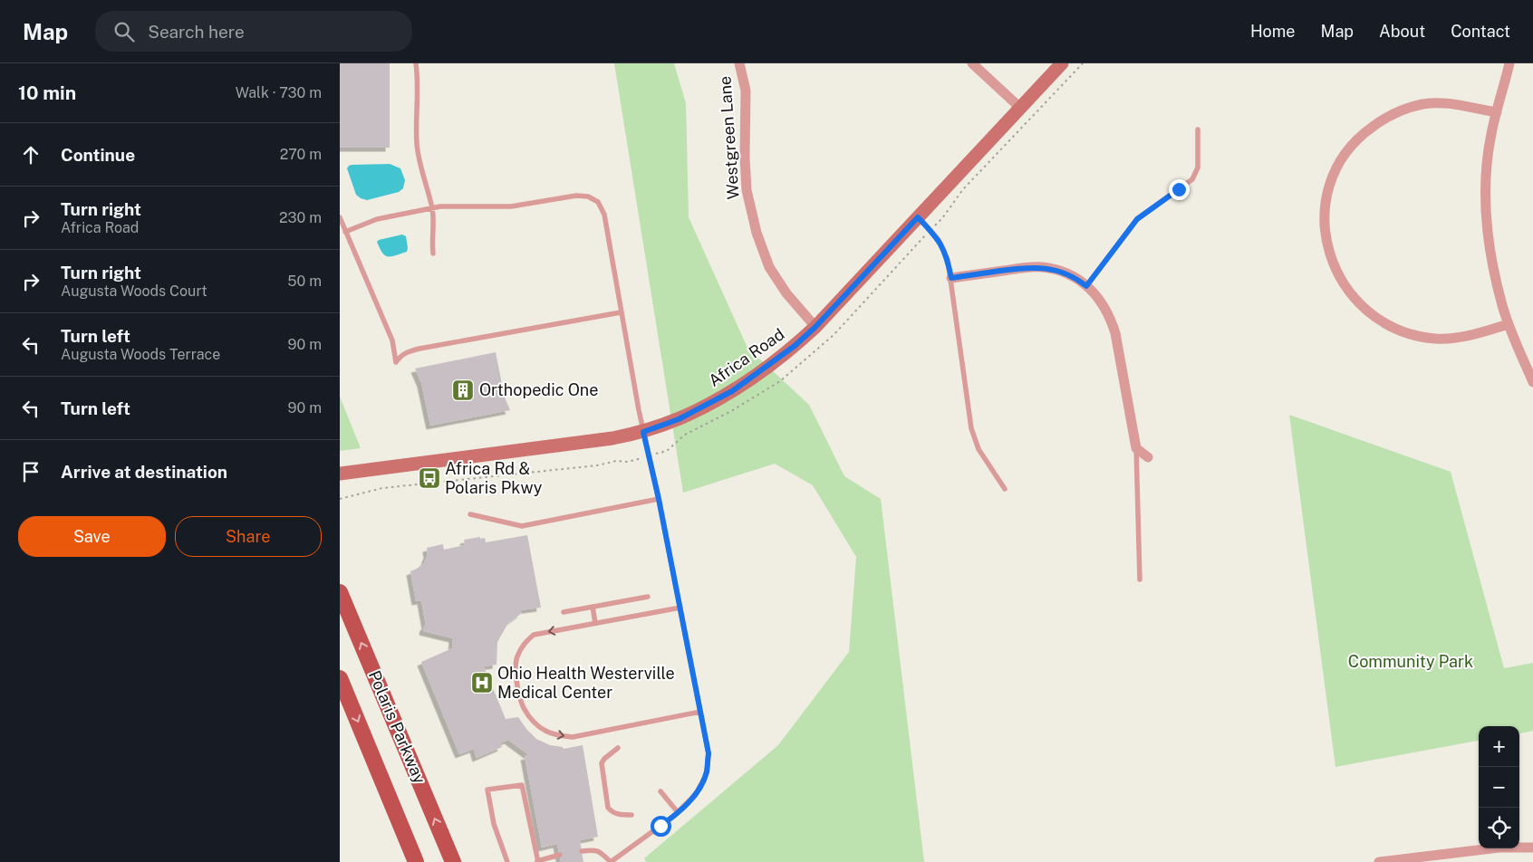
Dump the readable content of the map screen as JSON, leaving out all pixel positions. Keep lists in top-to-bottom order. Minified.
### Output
{"streets":{"main road":["Polaris Parkway"],"street":["Westgreen Lane","Africa Road"]},"crossings":[["Westgreen Lane","Africa Road"]],"parks":["Community Park"],"places":{"building":["Orthopedic One"],"bus stop":["Africa Rd & Polaris Pkwy"],"hospital":["Ohio Health Westerville Medical Center"]},"page":{"header":"Map","search":"Search here","nav":["Home","Map","About","Contact"],"heading":["10 min","Walk · 730 m"],"list":[["Continue","270 m"],["Turn right","Africa Road","230 m"],["Turn right","Augusta Woods Court","50 m"],["Turn left","Augusta Woods Terrace","90 m"],["Turn left","90 m"],"Arrive at destination"],"buttons":["Save","Share"],"map_buttons":["+","−"]}}
